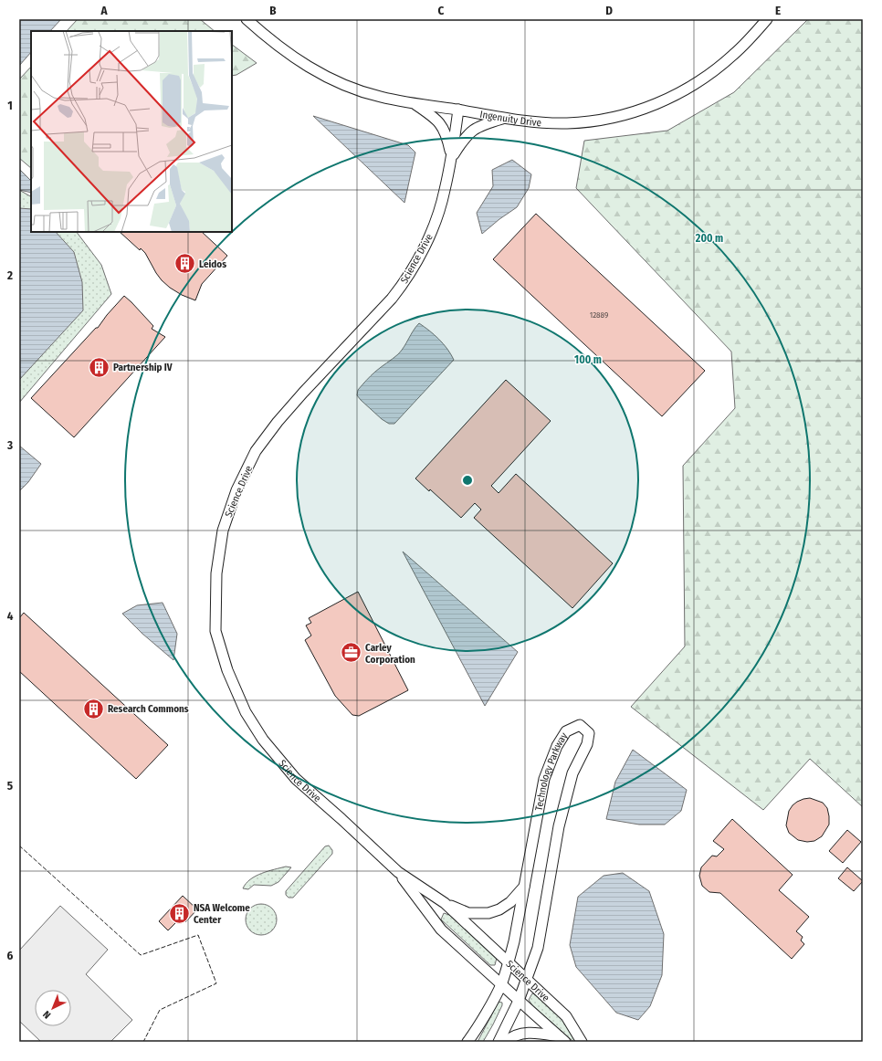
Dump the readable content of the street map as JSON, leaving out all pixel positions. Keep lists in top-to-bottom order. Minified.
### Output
{"streets":{"street":["Ingenuity Drive","Science Drive","Technology Parkway"]},"crossings":[["Ingenuity Drive","Science Drive"],["Science Drive","Technology Parkway"]],"places":{"building":["Leidos","Partnership IV","Research Commons","NSA Welcome Center"],"office":["Carley Corporation"]},"house_numbers":["12889"],"north":"bottom left","grid":{"columns":["A","B","C","D","E"],"rows":["1","2","3","4","5","6"]},"rings":["200 m","100 m"]}
